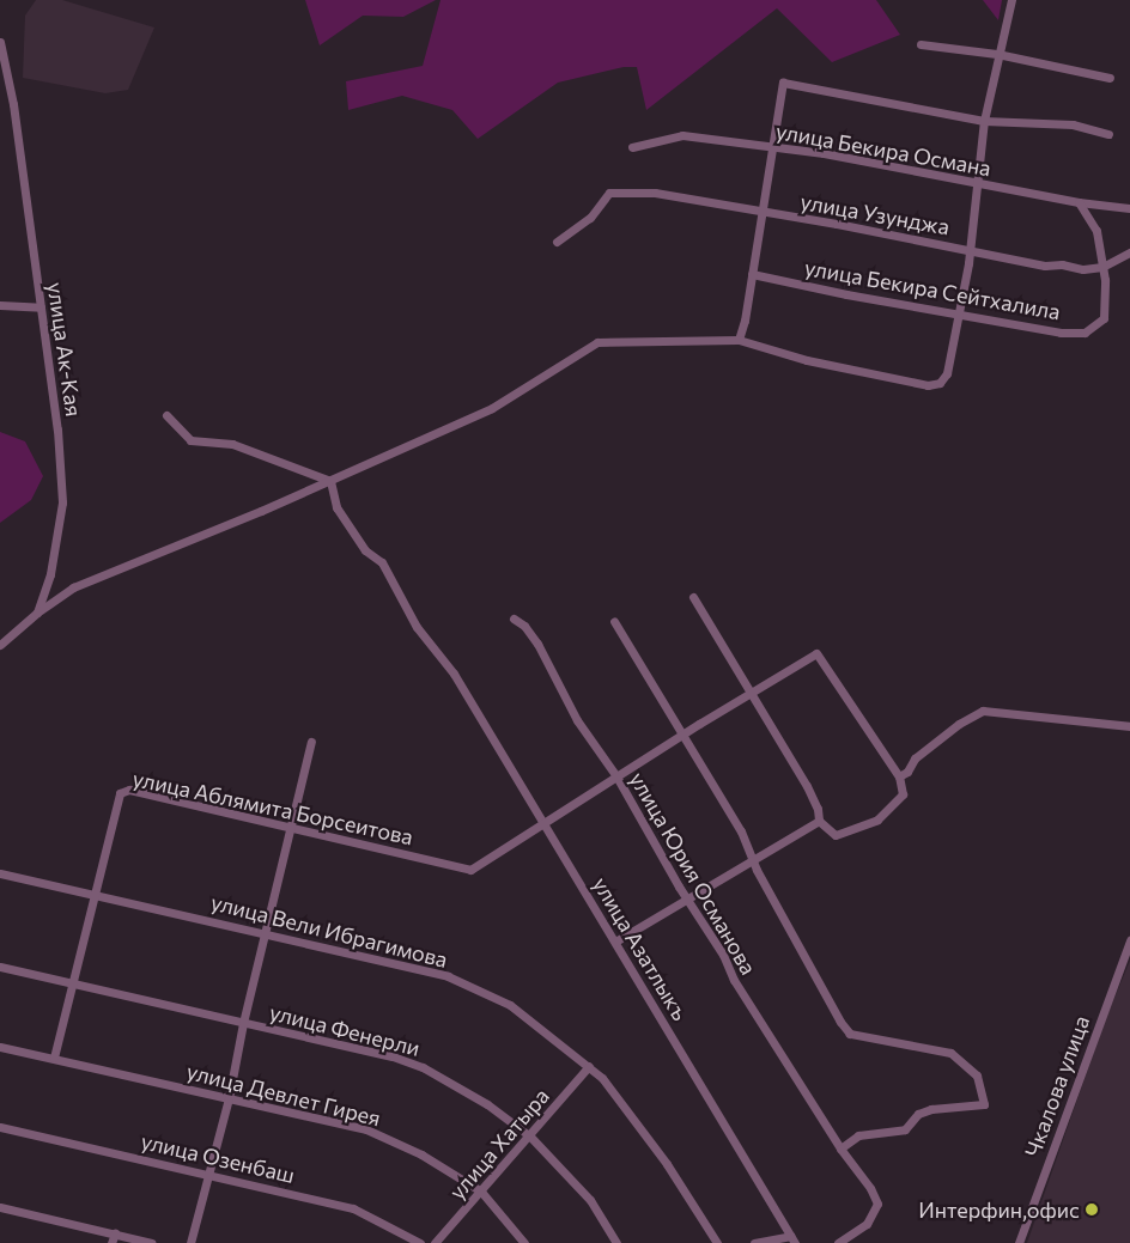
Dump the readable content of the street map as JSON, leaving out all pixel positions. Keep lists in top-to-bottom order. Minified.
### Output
{"streets":{"street":["улица Бекира Османа","улица Узунджа","улица Бекира Сейтхалила","улица Ак-Кая","улица Аблямита Борсеитова","улица Юрия Османова","улица Вели Ибрагимова","улица Азатлыкъ","улица Фенерли","Чкалова улица","улица Девлет Гирея","улица Хатыра","улица Озенбаш"]},"crossings":[["улица Узунджа","улица Бекира Сейтхалила"],["улица Аблямита Борсеитова","улица Вели Ибрагимова"],["улица Аблямита Борсеитова","улица Азатлыкъ"],["улица Вели Ибрагимова","улица Хатыра"],["улица Фенерли","улица Хатыра"],["улица Девлет Гирея","улица Хатыра"]],"places":["Интерфин,офис"]}
